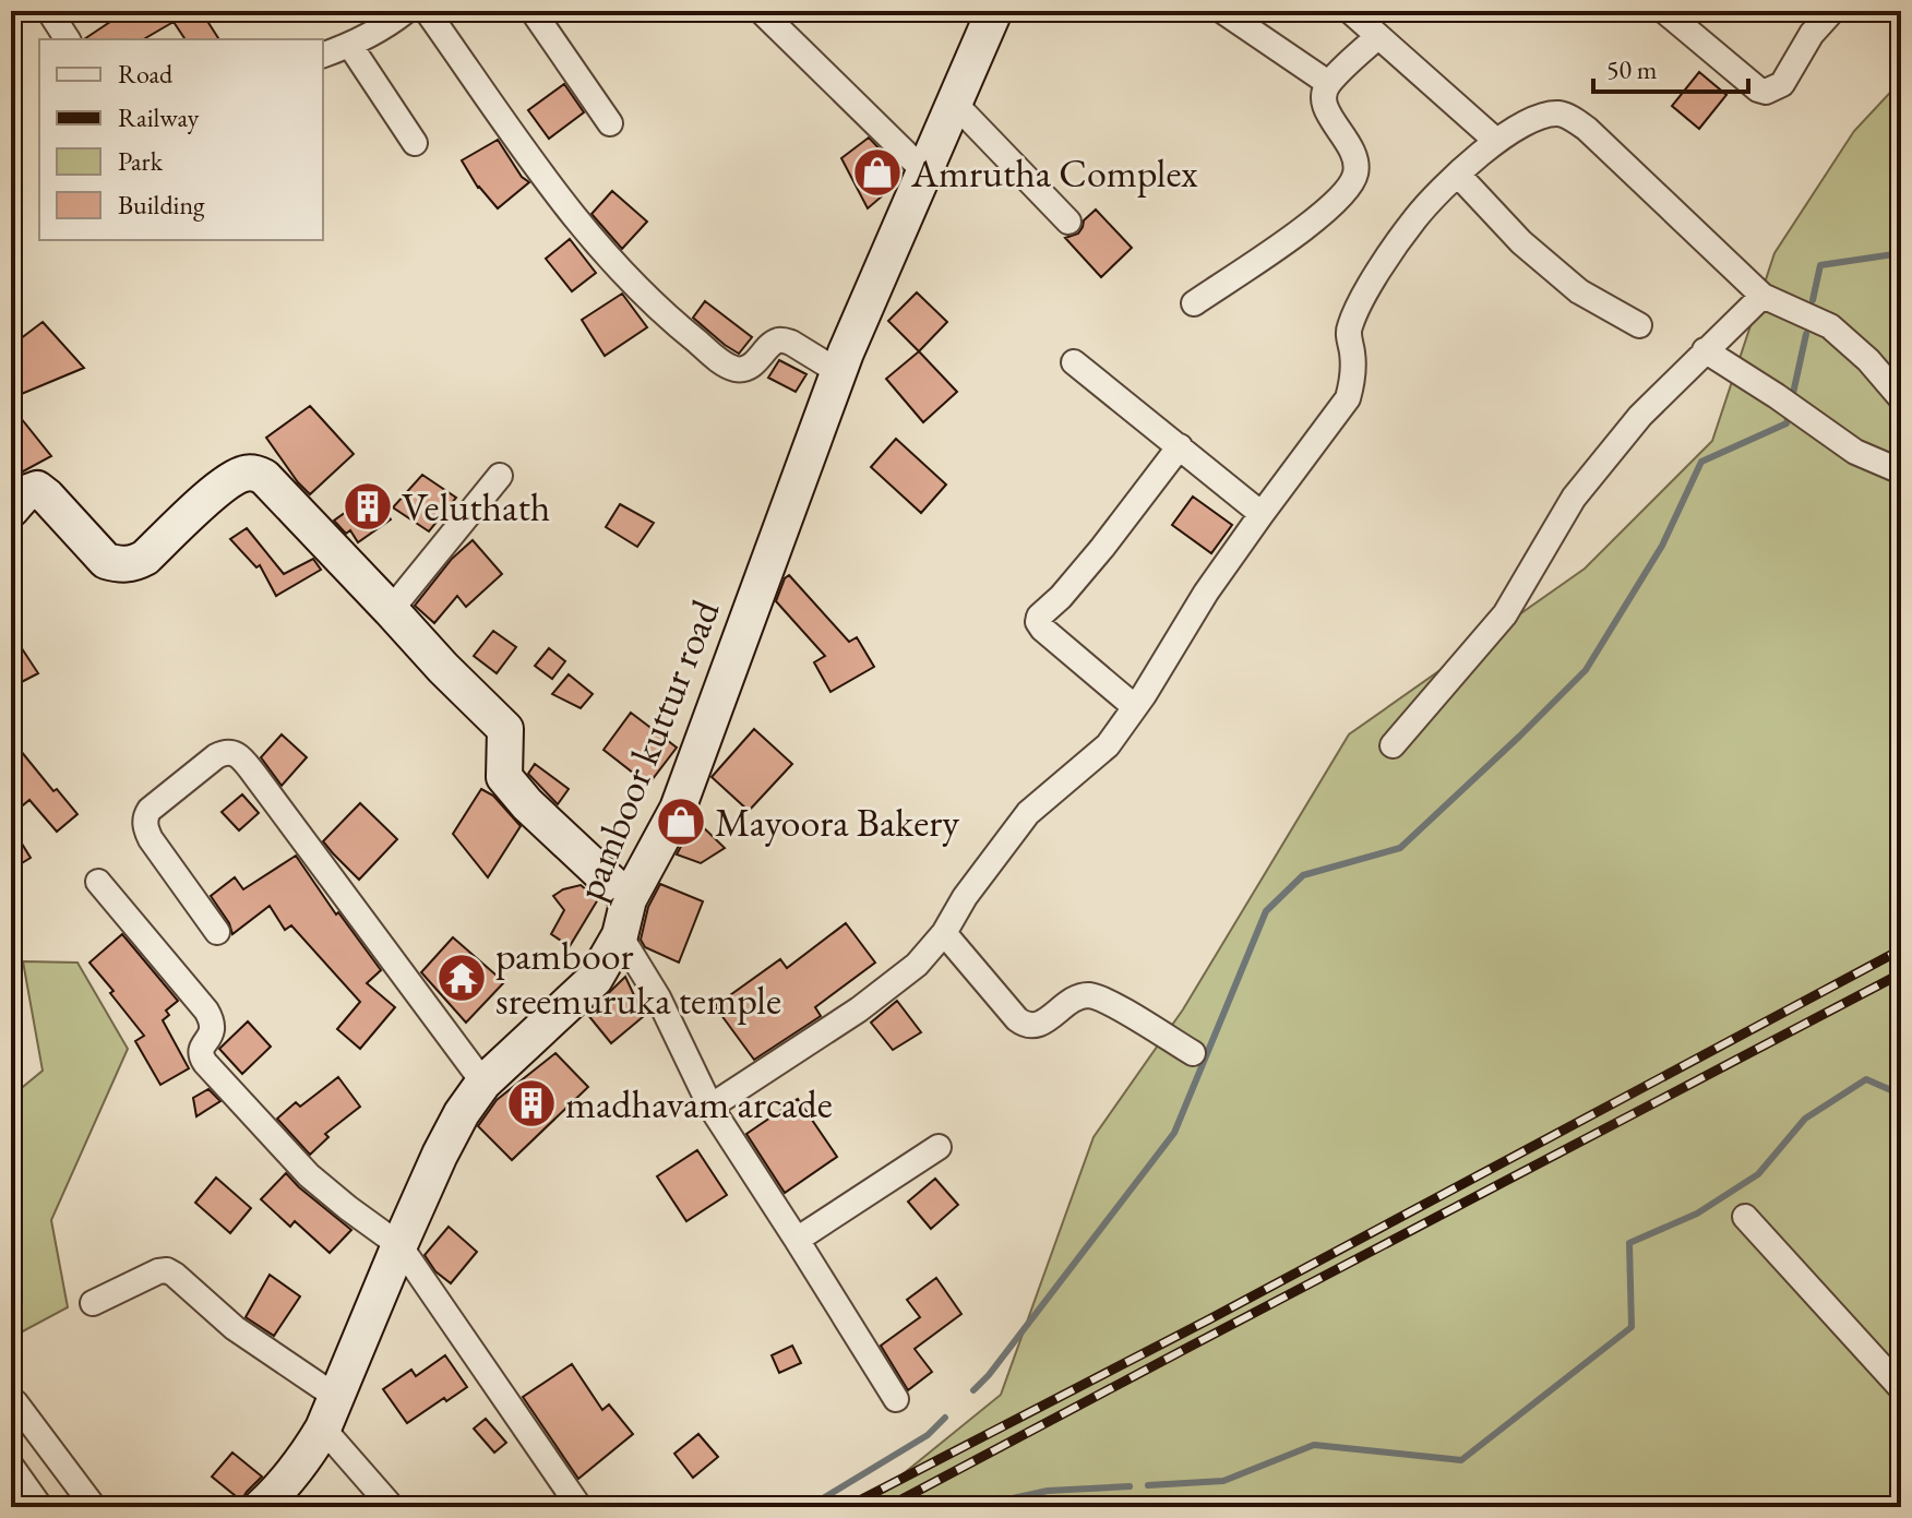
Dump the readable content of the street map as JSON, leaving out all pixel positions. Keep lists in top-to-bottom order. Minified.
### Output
{"streets":{"main road":["pamboor kuttur road"]},"places":{"shop":["Amrutha Complex","Mayoora Bakery"],"building":["Veluthath","madhavam arcade"],"temple":["pamboor sreemuruka temple"]},"legend":["Road","Railway","Park","Building"],"scale_bar":"50 m"}
